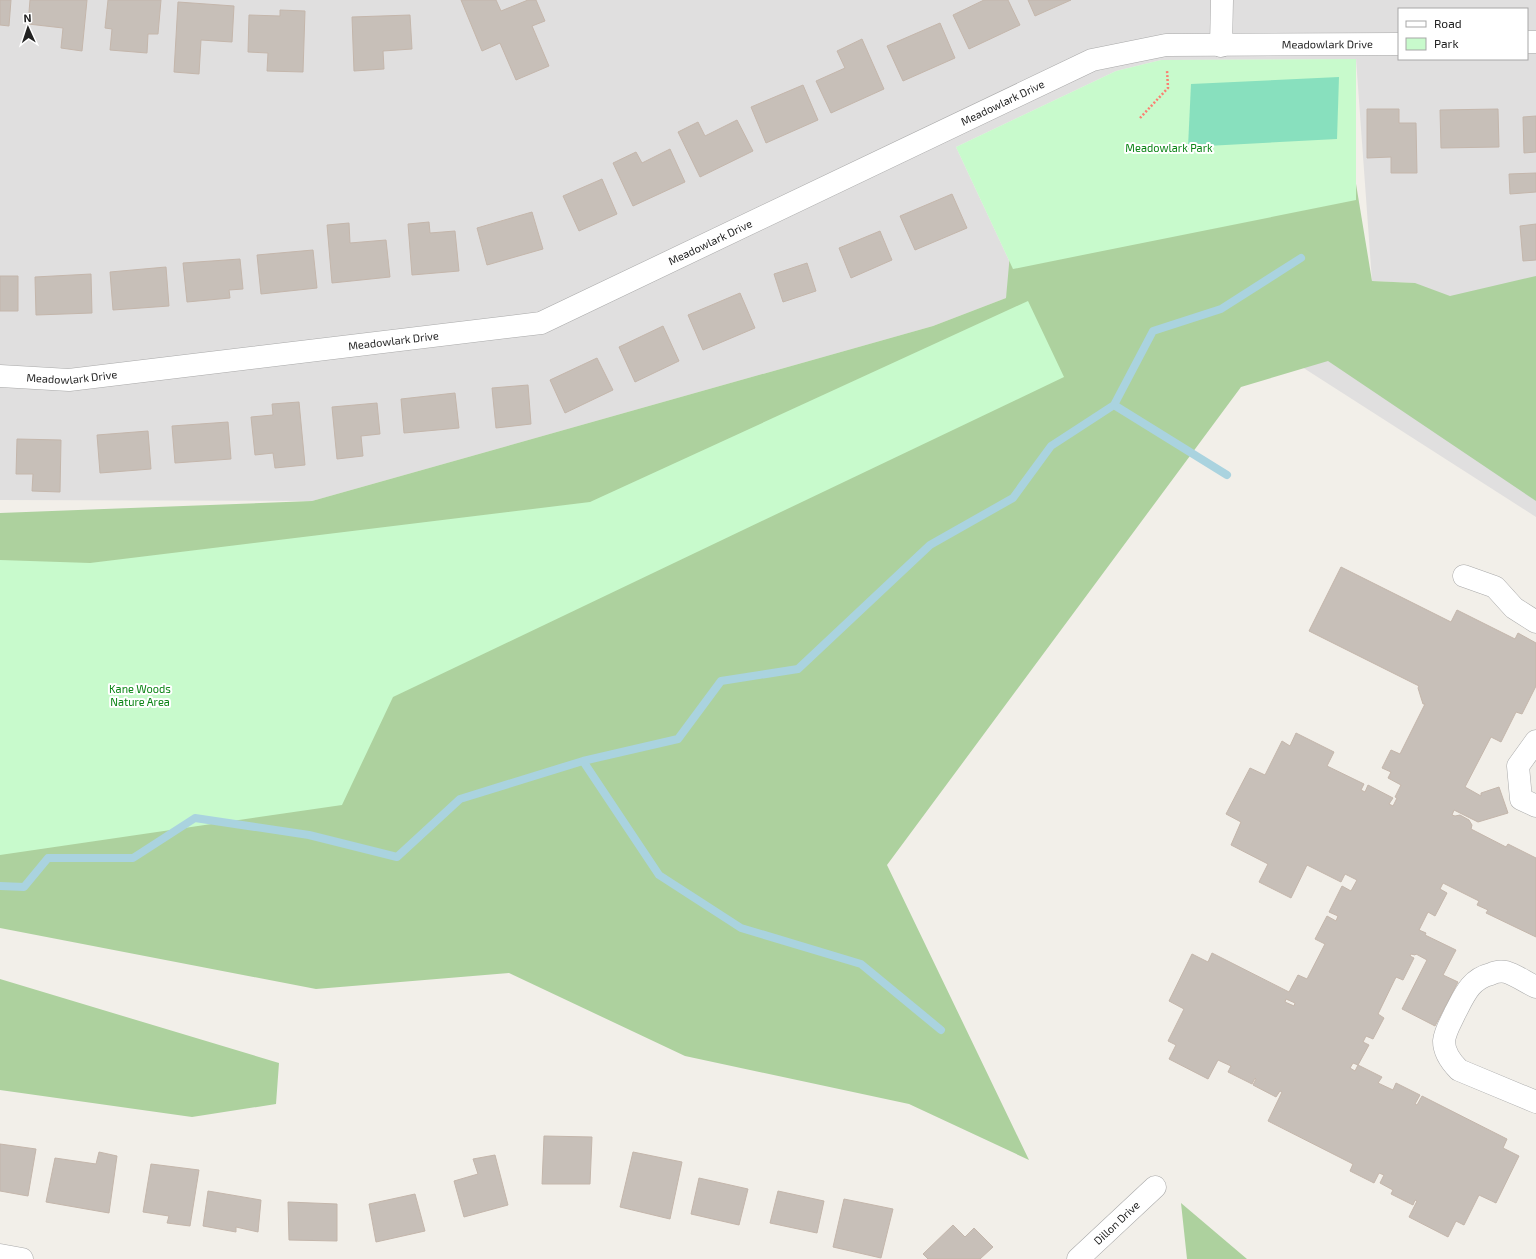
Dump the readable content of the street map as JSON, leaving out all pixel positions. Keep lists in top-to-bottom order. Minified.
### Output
{"streets":{"street":["Meadowlark Drive","Dillon Drive"]},"parks":["Meadowlark Park","Kane Woods Nature Area"],"legend":["Road","Park"],"north":"top"}
